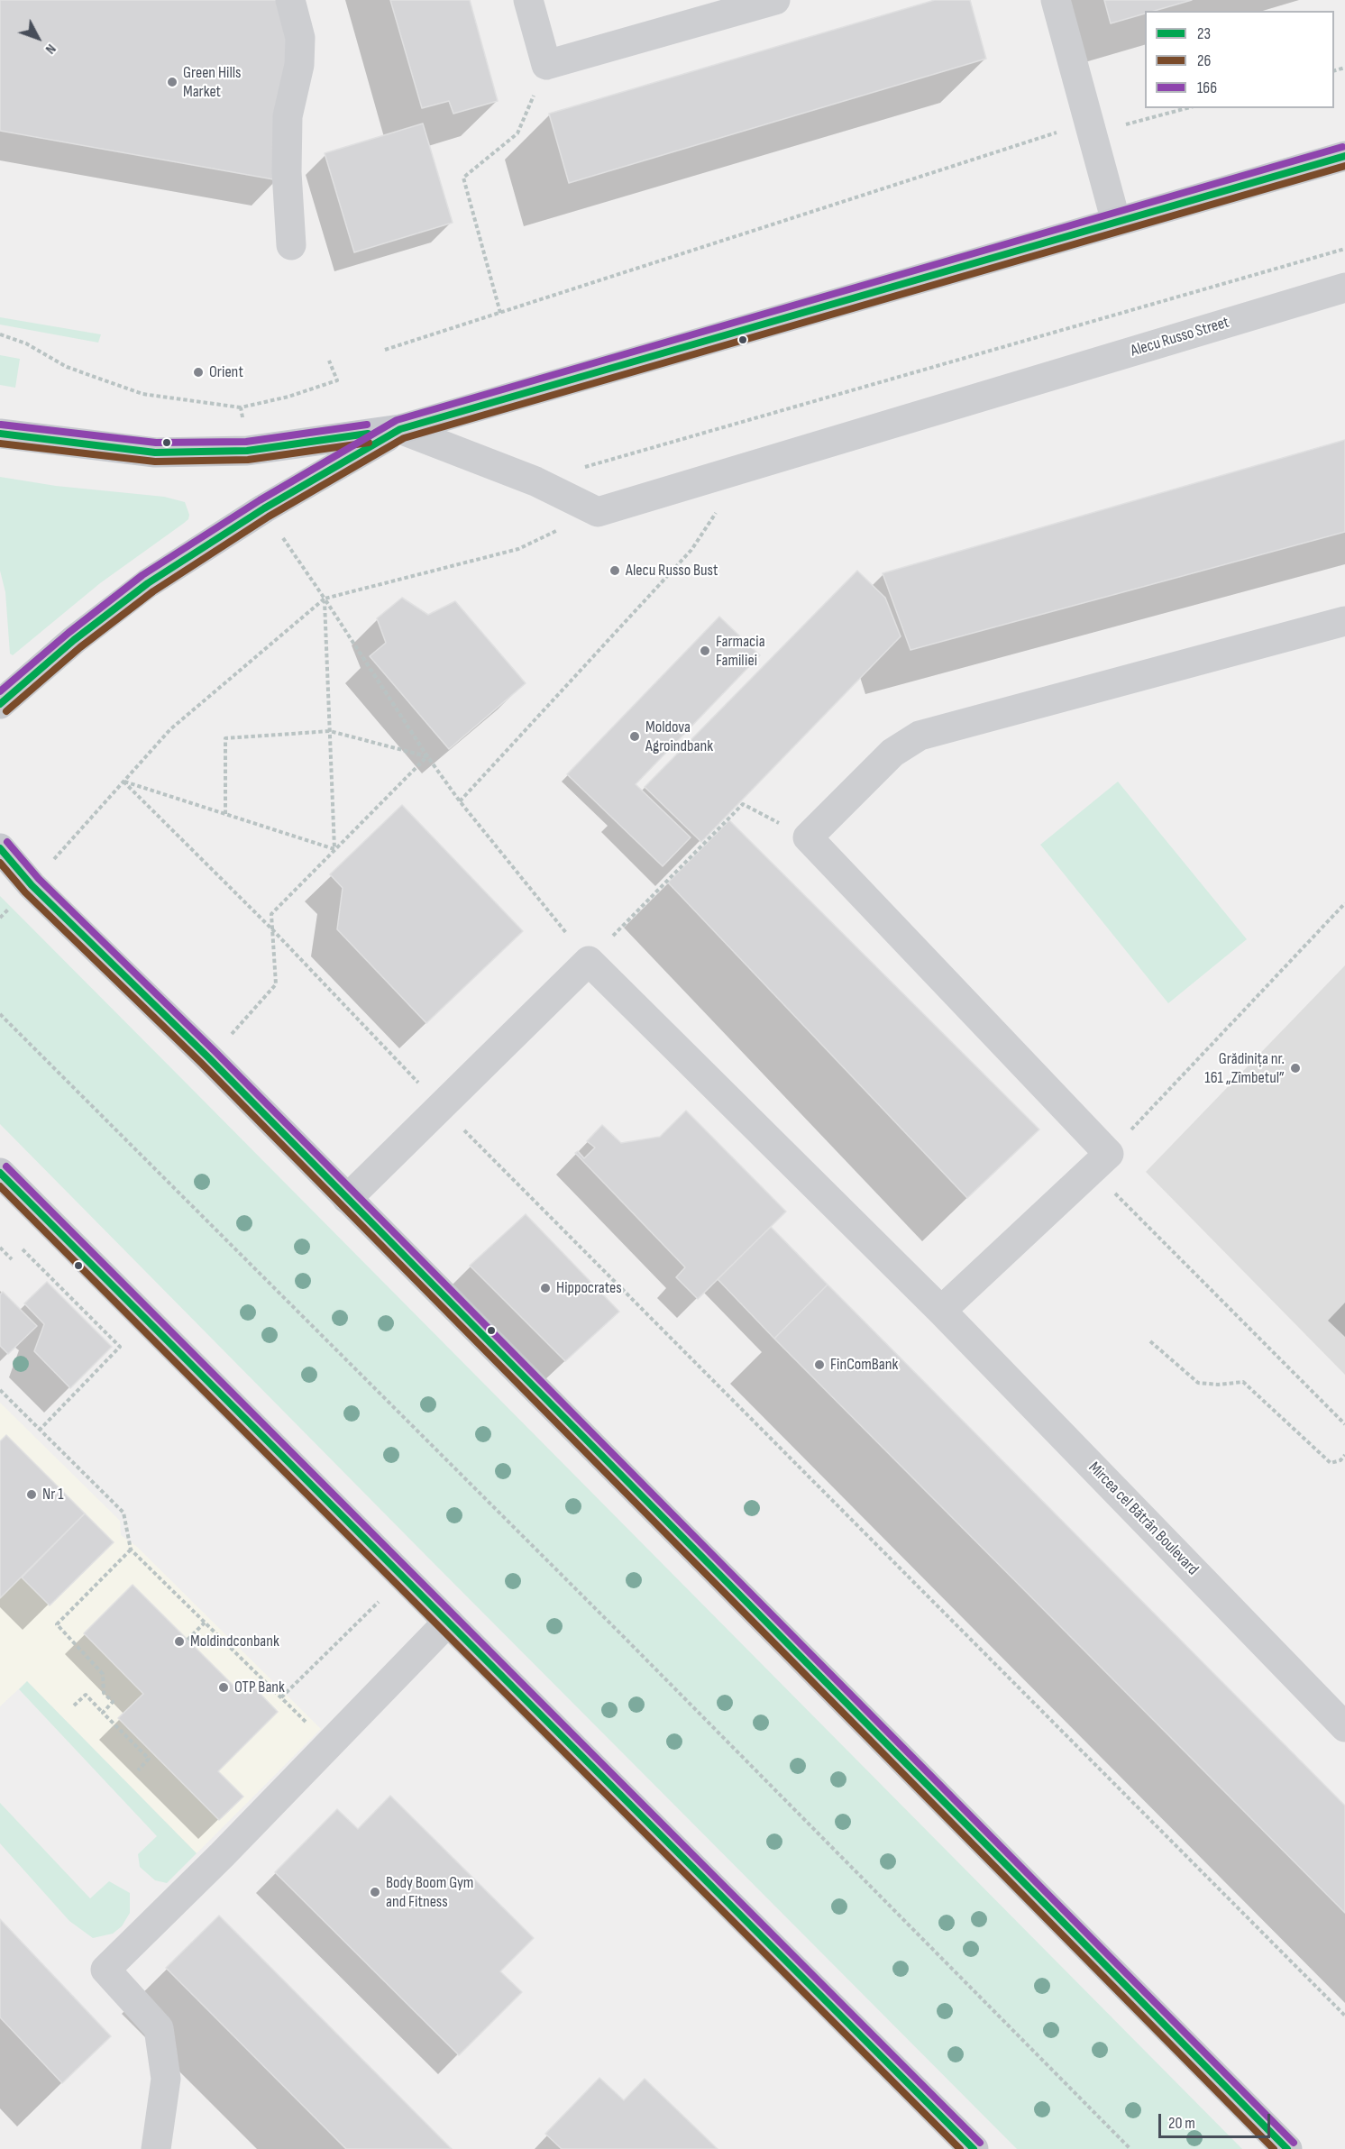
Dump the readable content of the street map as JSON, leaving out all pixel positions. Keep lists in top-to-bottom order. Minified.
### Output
{"streets":{"lane":["Alecu Russo Street","Mircea cel Bătrân Boulevard"]},"places":["Green Hills Market","Orient","Alecu Russo Bust","Farmacia Familiei","Moldova Agroindbank","Grădinița nr. 161 „Zîmbetul”","Hippocrates","FinComBank","Nr 1","Moldindconbank","OTP Bank","Body Boom Gym and Fitness"],"lines":["transit line 166","transit line 23","transit line 26"],"legend":["23","26","166"],"scale_bar":"20 m","north":"bottom right"}
